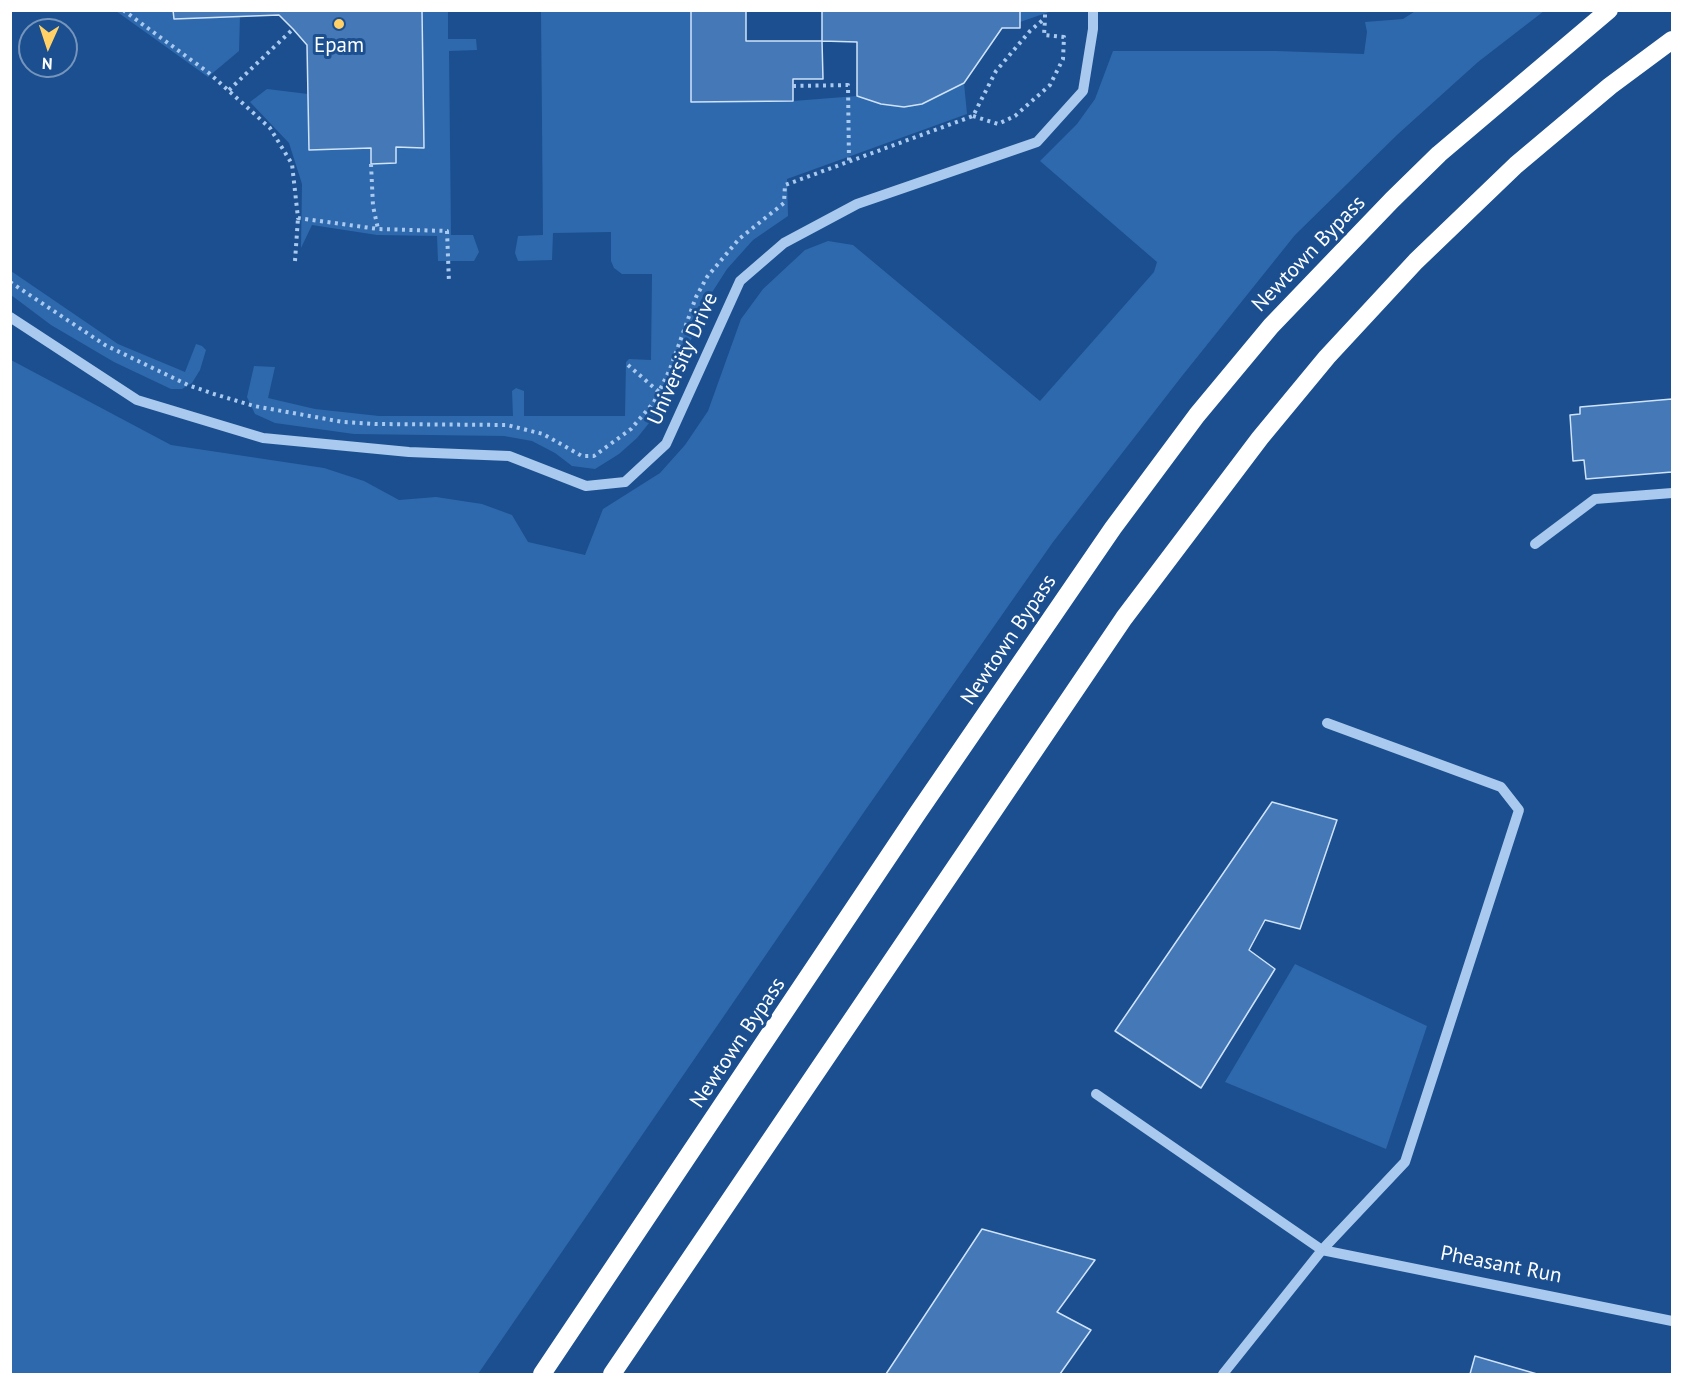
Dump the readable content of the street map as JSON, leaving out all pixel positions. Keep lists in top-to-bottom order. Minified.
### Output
{"streets":{"highway":["Newtown Bypass"],"street":["University Drive","Pheasant Run"]},"places":["Epam"],"north":"bottom"}
